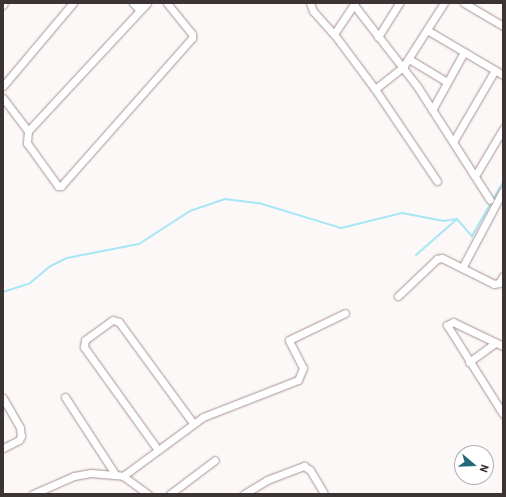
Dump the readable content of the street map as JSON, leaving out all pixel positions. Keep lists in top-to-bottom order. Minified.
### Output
{"north":"right"}
